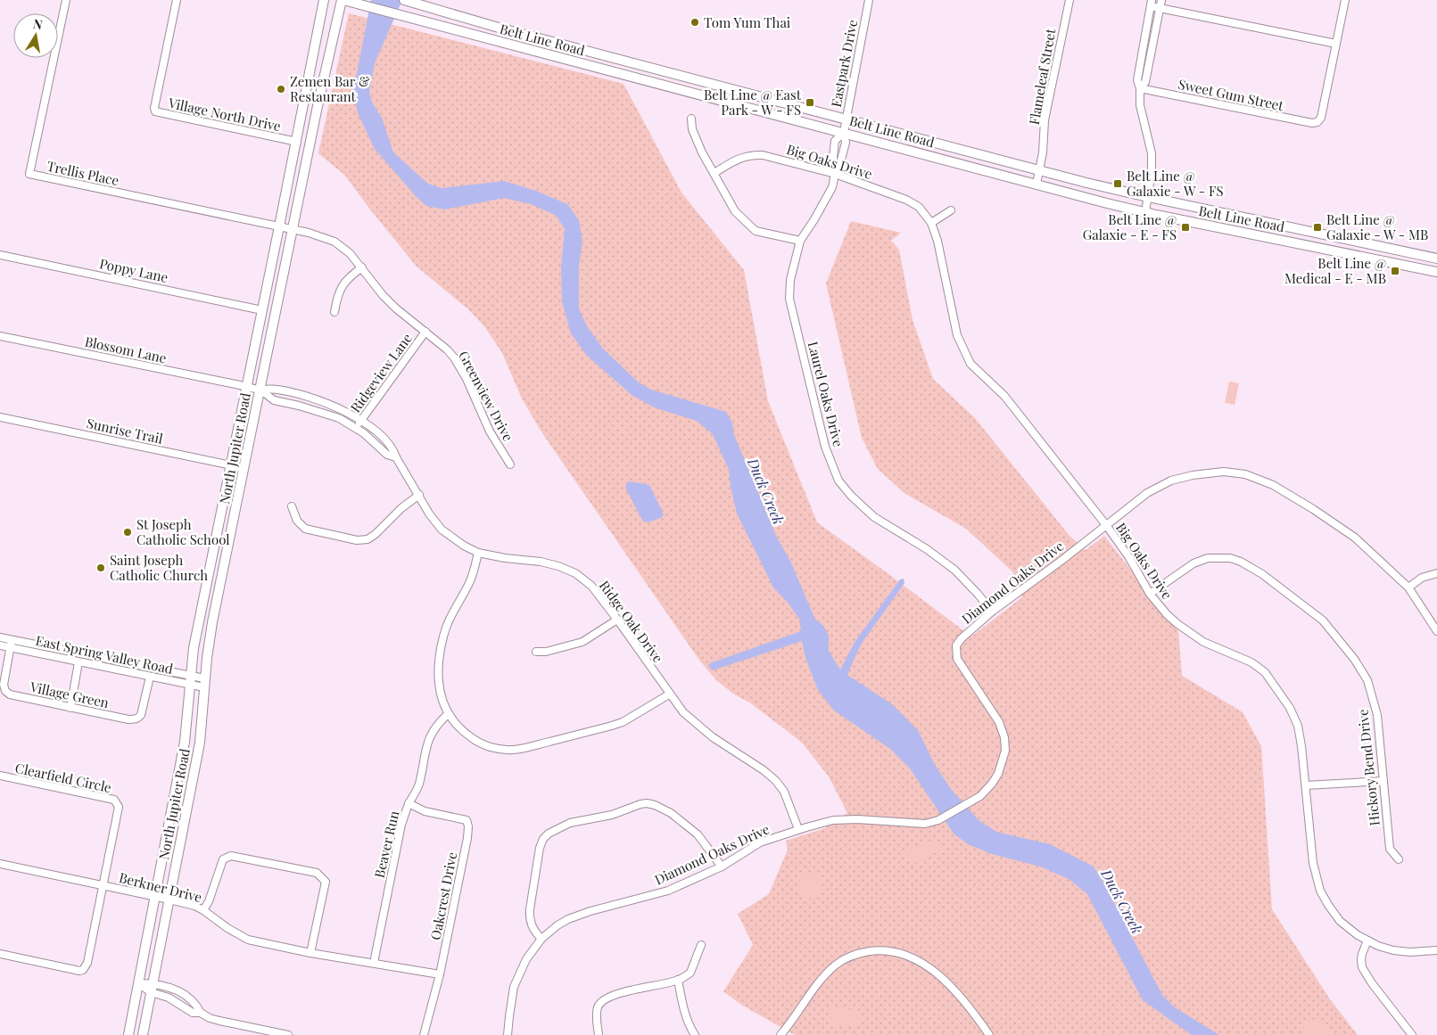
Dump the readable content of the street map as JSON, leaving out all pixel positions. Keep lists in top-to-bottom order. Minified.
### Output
{"streets":{"main road":["Belt Line Road","North Jupiter Road"],"street":["Eastpark Drive","Flameleaf Street","Sweet Gum Street","Village North Drive","Big Oaks Drive","Trellis Place","Poppy Lane","Blossom Lane","Ridgeview Lane","Laurel Oaks Drive","Greenview Drive","Sunrise Trail","Diamond Oaks Drive","Ridge Oak Drive","East Spring Valley Road","Village Green","Hickory Bend Drive","Clearfield Circle","Beaver Run","Berkner Drive","Oakcrest Drive"]},"crossings":[["Belt Line Road","Eastpark Drive"],["Belt Line Road","Flameleaf Street"],["Belt Line Road","Laurel Oaks Drive"],["Belt Line Road","North Jupiter Road"],["Eastpark Drive","Laurel Oaks Drive"],["Village North Drive","North Jupiter Road"],["Big Oaks Drive","Laurel Oaks Drive"],["Big Oaks Drive","Diamond Oaks Drive"],["Big Oaks Drive","Hickory Bend Drive"],["Trellis Place","Greenview Drive"],["Trellis Place","North Jupiter Road"],["Poppy Lane","North Jupiter Road"],["Blossom Lane","North Jupiter Road"],["Blossom Lane","Ridge Oak Drive"],["Ridgeview Lane","Greenview Drive"],["Ridgeview Lane","Ridge Oak Drive"],["Laurel Oaks Drive","Diamond Oaks Drive"],["Greenview Drive","North Jupiter Road"],["Sunrise Trail","North Jupiter Road"],["North Jupiter Road","Ridge Oak Drive"],["North Jupiter Road","East Spring Valley Road"],["North Jupiter Road","Berkner Drive"],["Diamond Oaks Drive","Ridge Oak Drive"],["East Spring Valley Road","Village Green"],["Clearfield Circle","Berkner Drive"],["Beaver Run","Berkner Drive"],["Beaver Run","Oakcrest Drive"],["Berkner Drive","Oakcrest Drive"]],"water":["Duck Creek"],"places":{"other":["Tom Yum Thai","Zemen Bar & Restaurant","St Joseph Catholic School","Saint Joseph Catholic Church"],"transit":["Belt Line @ East Park - W - FS","Belt Line @ Galaxie - W - FS","Belt Line @ Galaxie - E - FS","Belt Line @ Galaxie - W - MB","Belt Line @ Medical - E - MB"]},"north":"top"}
